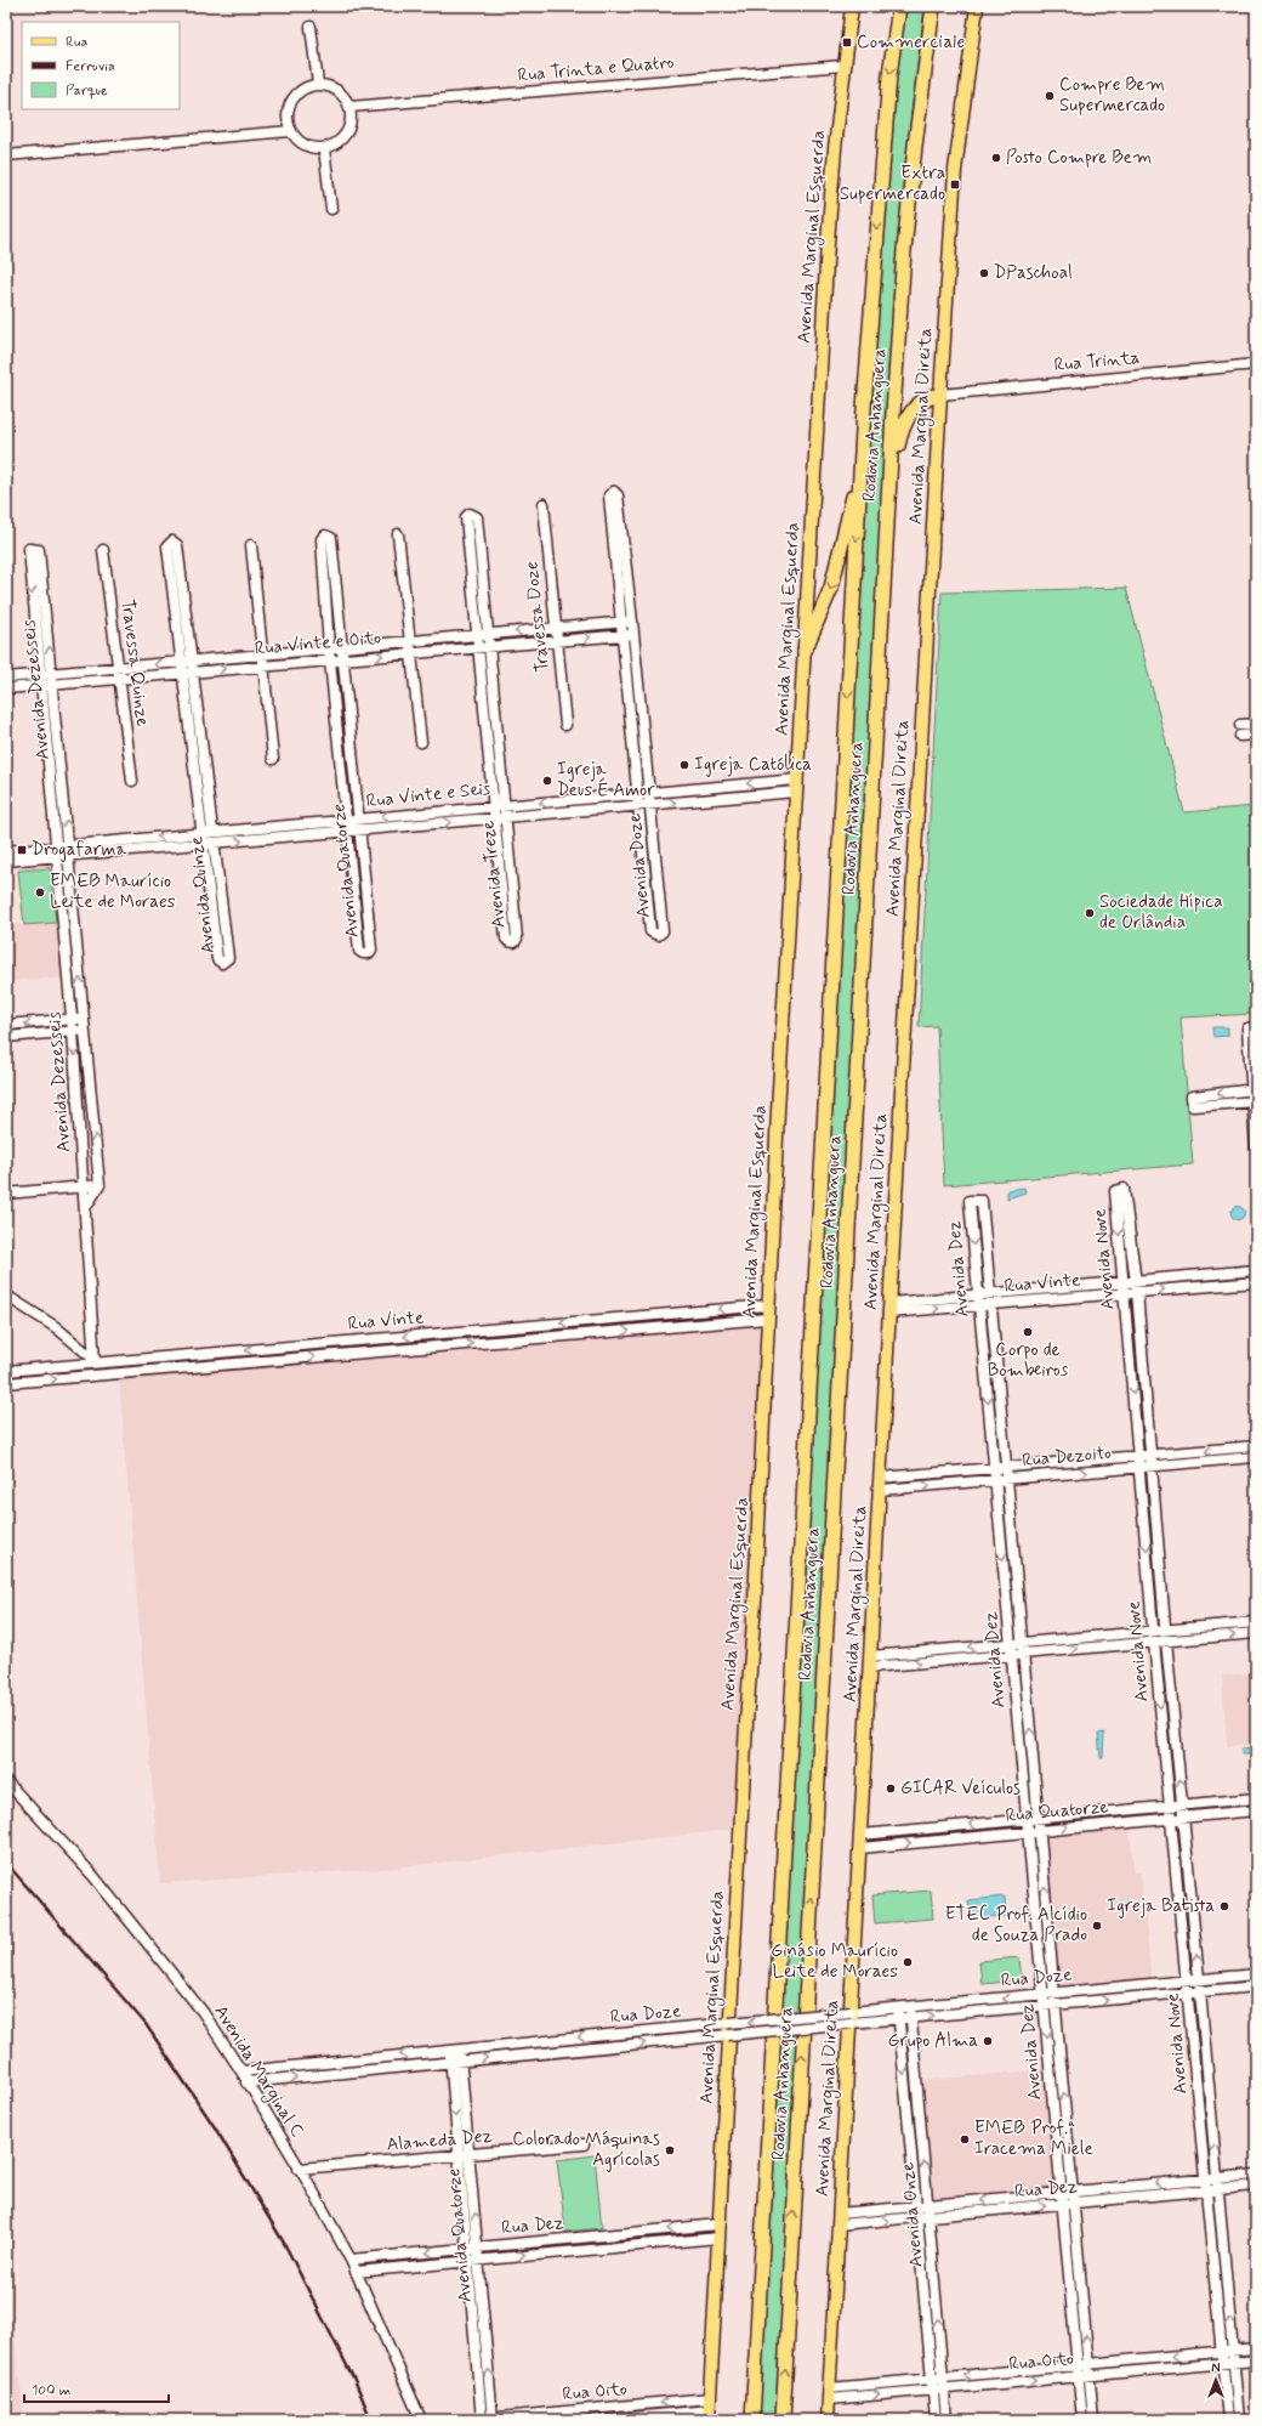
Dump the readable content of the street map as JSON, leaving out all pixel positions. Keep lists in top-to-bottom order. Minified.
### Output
{"streets":{"highway":["Rodovia Anhanguera"],"main road":["Avenida Marginal Esquerda","Avenida Marginal Direita"],"street":["Rua Trinta e Quatro","Rua Trinta","Travessa Doze","Rua Vinte e Oito","Travessa Quinze","Avenida Dezesseis","Rua Vinte e Seis","Avenida Doze","Avenida Quatorze","Avenida Treze","Avenida Quinze","Avenida Nove","Avenida Dez","Rua Vinte","Rua Dezoito","Rua Quatorze","Rua Doze","Avenida Marginal C","Alameda Dez","Rua Dez","Avenida Onze","Rua Oito"]},"crossings":[["Rua Trinta e Quatro","Avenida Marginal Esquerda"],["Avenida Marginal Esquerda","Rua Vinte e Seis"],["Avenida Marginal Esquerda","Rua Vinte"],["Avenida Marginal Esquerda","Rua Doze"],["Avenida Marginal Esquerda","Rua Dez"],["Avenida Marginal Esquerda","Rua Oito"],["Rua Trinta","Avenida Marginal Direita"],["Avenida Marginal Direita","Rua Vinte"],["Avenida Marginal Direita","Rua Dezoito"],["Avenida Marginal Direita","Rua Quatorze"],["Avenida Marginal Direita","Rua Doze"],["Avenida Marginal Direita","Rua Dez"],["Avenida Marginal Direita","Rua Oito"],["Travessa Doze","Rua Vinte e Oito"],["Rua Vinte e Oito","Travessa Quinze"],["Rua Vinte e Oito","Avenida Dezesseis"],["Rua Vinte e Oito","Avenida Doze"],["Rua Vinte e Oito","Avenida Quatorze"],["Rua Vinte e Oito","Avenida Treze"],["Rua Vinte e Oito","Avenida Quinze"],["Avenida Dezesseis","Rua Vinte e Seis"],["Avenida Dezesseis","Rua Vinte"],["Rua Vinte e Seis","Avenida Doze"],["Rua Vinte e Seis","Avenida Quatorze"],["Rua Vinte e Seis","Avenida Treze"],["Rua Vinte e Seis","Avenida Quinze"],["Avenida Quatorze","Rua Doze"],["Avenida Quatorze","Alameda Dez"],["Avenida Quatorze","Rua Dez"],["Avenida Quatorze","Rua Oito"],["Avenida Nove","Rua Vinte"],["Avenida Nove","Rua Dezoito"],["Avenida Nove","Rua Quatorze"],["Avenida Nove","Rua Doze"],["Avenida Nove","Rua Dez"],["Avenida Nove","Rua Oito"],["Avenida Dez","Rua Vinte"],["Avenida Dez","Rua Dezoito"],["Avenida Dez","Rua Quatorze"],["Avenida Dez","Rua Doze"],["Avenida Dez","Rua Dez"],["Avenida Dez","Rua Oito"],["Rua Doze","Avenida Marginal C"],["Rua Doze","Avenida Onze"],["Avenida Marginal C","Alameda Dez"],["Avenida Marginal C","Rua Dez"],["Rua Dez","Avenida Onze"],["Avenida Onze","Rua Oito"]],"places":{"transit":["Commerciale","Extra Supermercado","Drogafarma"],"other":["Compre Bem Supermercado","Posto Compre Bem","DPaschoal","Igreja Católica","Igreja Deus É Amor","EMEB Maurício Leite de Moraes","Sociedade Hípica de Orlândia","Corpo de Bombeiros","GICAR Veículos","Igreja Batista","ETEC Prof. Alcídio de Souza Prado","Ginásio Maurício Leite de Moraes","Grupo Alma","EMEB Prof.ª Iracema Miele","Colorado Máquinas Agrícolas"]},"legend":["Rua","Ferrovia","Parque"],"scale_bar":"100 m","north":"top"}
